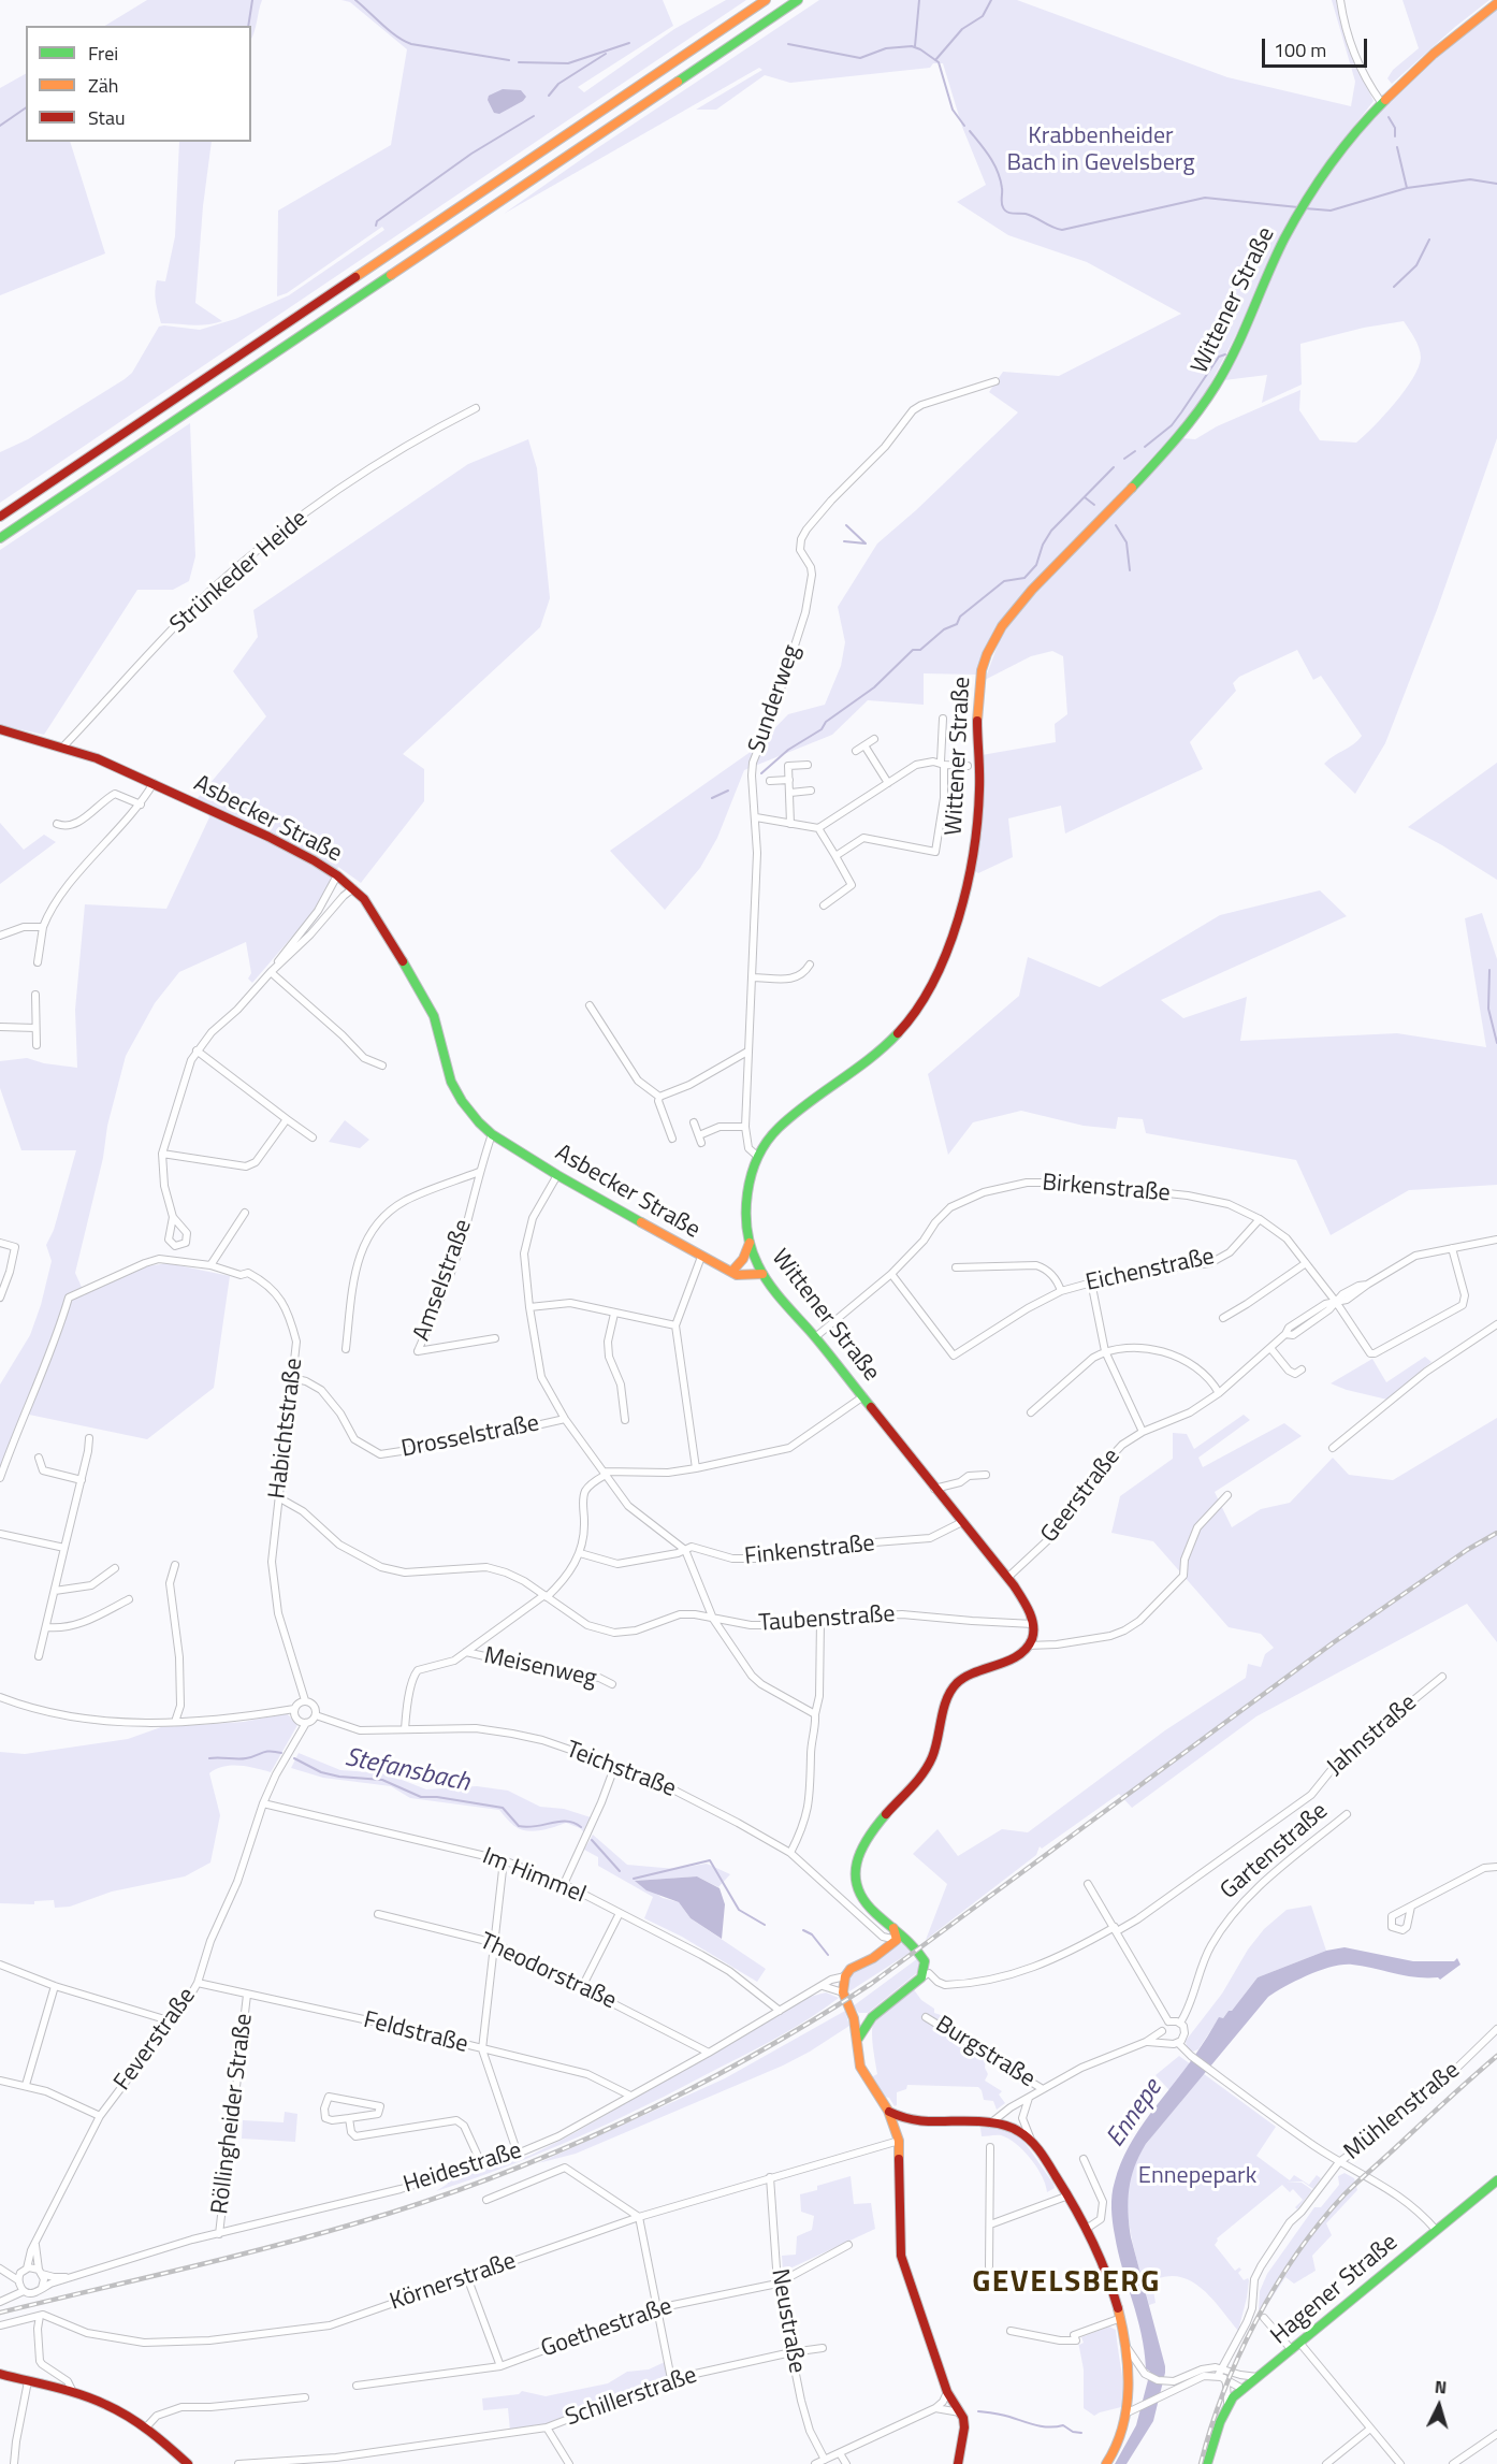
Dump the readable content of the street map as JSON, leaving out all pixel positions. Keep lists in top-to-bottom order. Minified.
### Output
{"streets":{"main road":["Wittener Straße","Asbecker Straße","Hagener Straße"],"street":["Strünkeder Heide","Sunderweg","Birkenstraße","Eichenstraße","Amselstraße","Habichtstraße","Drosselstraße","Geerstraße","Finkenstraße","Taubenstraße","Meisenweg","Jahnstraße","Teichstraße","Gartenstraße","Im Himmel","Theodorstraße","Feldstraße","Feverstraße","Burgstraße","Mühlenstraße","Röllingheider Straße","Heidestraße","Körnerstraße","Neustraße","Goethestraße","Schillerstraße"]},"crossings":[["Wittener Straße","Sunderweg"],["Wittener Straße","Birkenstraße"],["Wittener Straße","Geerstraße"],["Wittener Straße","Finkenstraße"],["Wittener Straße","Taubenstraße"],["Strünkeder Heide","Asbecker Straße"],["Asbecker Straße","Amselstraße"],["Birkenstraße","Eichenstraße"],["Birkenstraße","Geerstraße"],["Habichtstraße","Drosselstraße"],["Habichtstraße","Taubenstraße"],["Habichtstraße","Teichstraße"],["Habichtstraße","Feverstraße"],["Finkenstraße","Meisenweg"],["Taubenstraße","Meisenweg"],["Meisenweg","Teichstraße"],["Teichstraße","Feverstraße"],["Im Himmel","Feverstraße"],["Im Himmel","Heidestraße"],["Theodorstraße","Heidestraße"],["Feldstraße","Feverstraße"],["Feldstraße","Röllingheider Straße"],["Feldstraße","Heidestraße"],["Feverstraße","Heidestraße"],["Röllingheider Straße","Heidestraße"],["Körnerstraße","Neustraße"],["Neustraße","Goethestraße"],["Neustraße","Schillerstraße"]],"districts":["GEVELSBERG"],"water":["Stefansbach","Ennepe"],"parks":["Krabbenheider Bach in Gevelsberg","Ennepepark"],"legend":["Frei","Zäh","Stau"],"scale_bar":"100 m","north":"top"}
